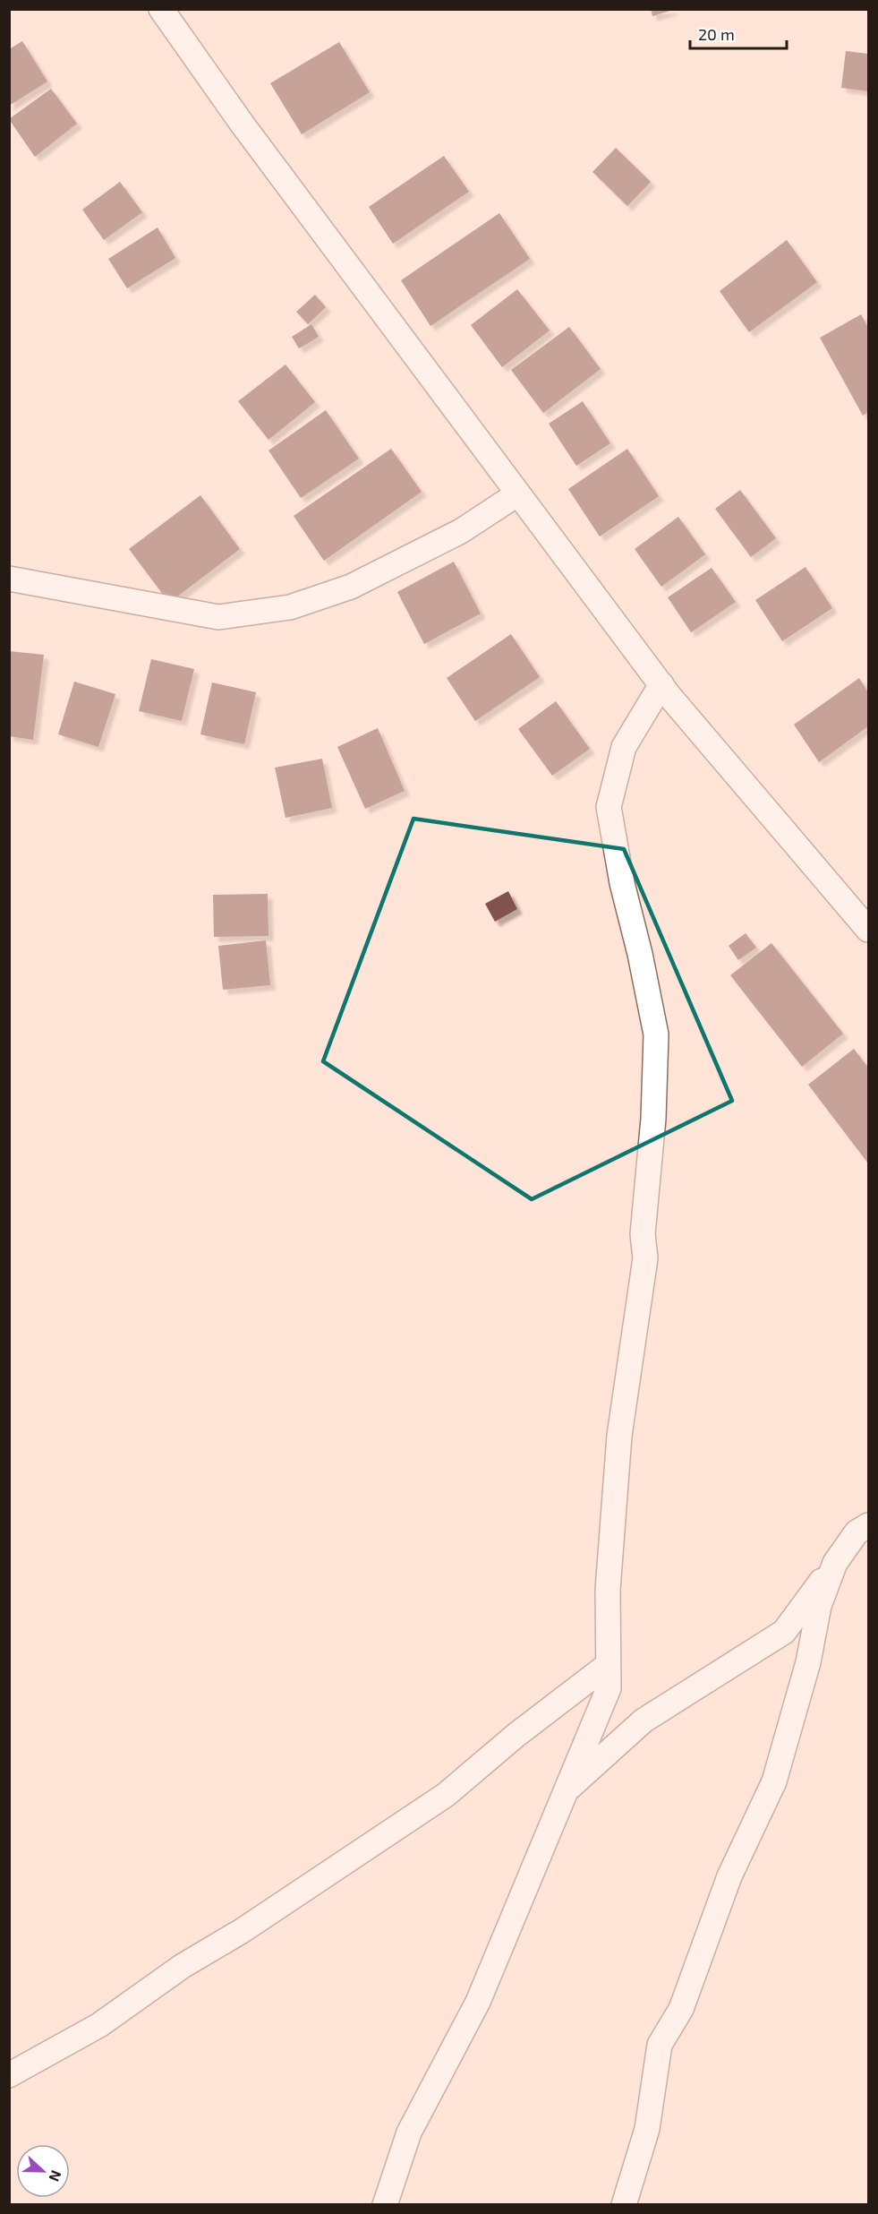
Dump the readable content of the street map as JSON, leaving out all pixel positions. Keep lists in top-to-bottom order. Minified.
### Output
{"scale_bar":"20 m","north":"right"}
